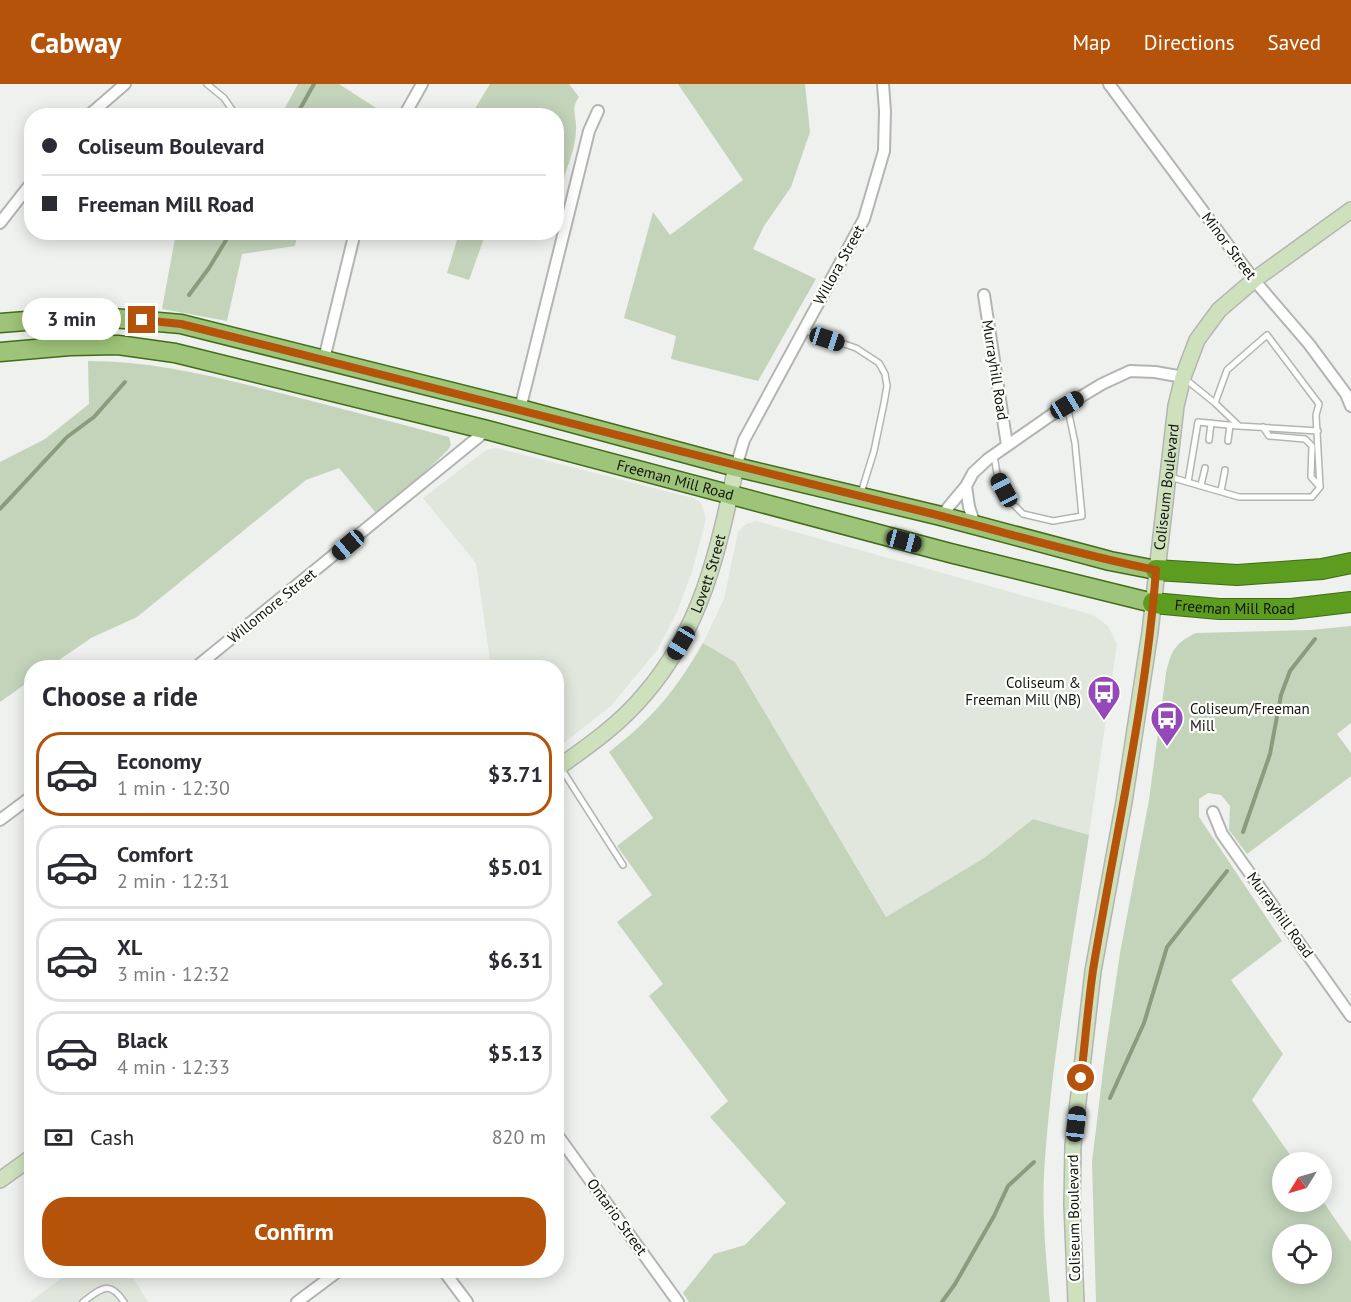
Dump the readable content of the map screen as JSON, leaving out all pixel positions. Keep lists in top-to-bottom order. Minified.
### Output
{"streets":{"highway":["Freeman Mill Road"],"street":["Minor Street","Willora Street","Murrayhill Road","Coliseum Boulevard","Lovett Street","Willomore Street","Ontario Street"]},"crossings":[["Minor Street","Coliseum Boulevard"],["Willora Street","Freeman Mill Road"],["Willora Street","Lovett Street"],["Freeman Mill Road","Coliseum Boulevard"],["Freeman Mill Road","Lovett Street"],["Freeman Mill Road","Willomore Street"]],"places":{"bus stop":["Coliseum & Freeman Mill (NB)","Coliseum/Freeman Mill"]},"north":"bottom left","page":{"header":"Cabway","nav":["Map","Directions","Saved"],"banner":["Coliseum Boulevard","Freeman Mill Road"],"bubble":"3 min","heading":"Choose a ride","list":[{"name":"Economy","note":"1 min · 12:30","value":"$3.71"},{"name":"Comfort","note":"2 min · 12:31","value":"$5.01"},{"name":"XL","note":"3 min · 12:32","value":"$6.31"},{"name":"Black","note":"4 min · 12:33","value":"$5.13"}],"pay":["Cash","820 m"],"buttons":"Confirm"}}
